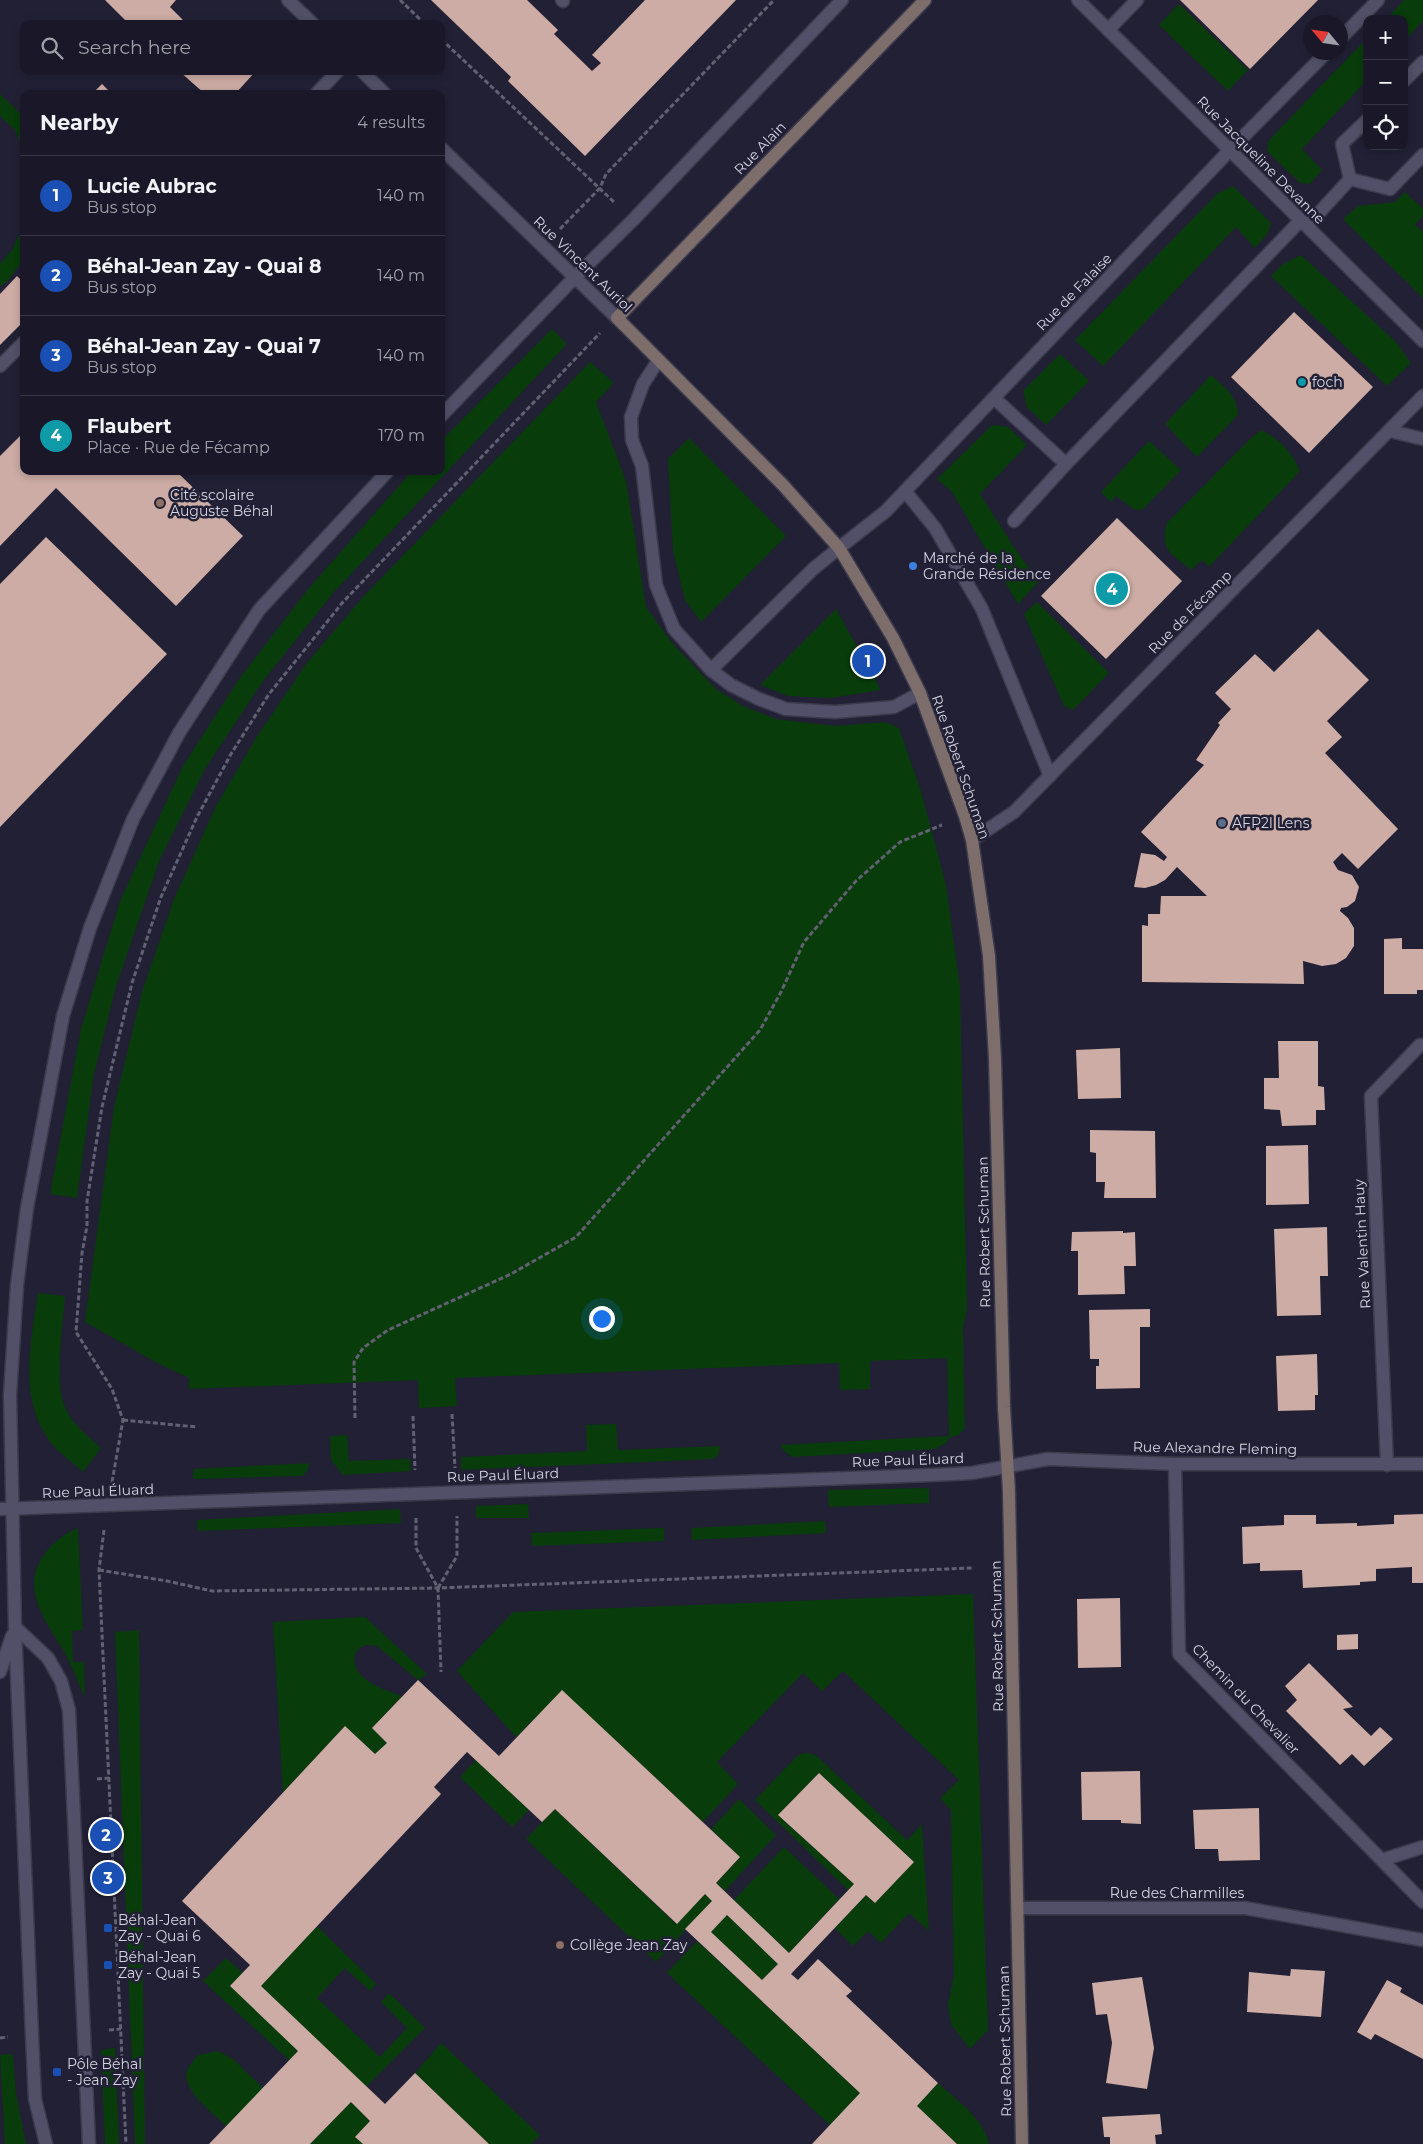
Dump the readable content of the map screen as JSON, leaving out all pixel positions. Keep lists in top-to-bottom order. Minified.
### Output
{"streets":{"street":["Rue Alain","Rue Jacqueline Devanne","Rue Vincent Auriol","Rue de Falaise","Rue de Fécamp","Rue Robert Schuman","Rue Valentin Hauy","Rue Alexandre Fleming","Rue Paul Éluard","Chemin du Chevalier","Rue des Charmilles"]},"crossings":[["Rue Alain","Rue Vincent Auriol"],["Rue Jacqueline Devanne","Rue de Falaise"],["Rue Vincent Auriol","Rue Robert Schuman"],["Rue de Falaise","Rue Robert Schuman"],["Rue de Fécamp","Rue Robert Schuman"],["Rue Robert Schuman","Rue Alexandre Fleming"],["Rue Robert Schuman","Rue Paul Éluard"],["Rue Robert Schuman","Rue des Charmilles"],["Rue Valentin Hauy","Rue Alexandre Fleming"],["Rue Alexandre Fleming","Rue Paul Éluard"],["Rue Alexandre Fleming","Chemin du Chevalier"]],"places":{"other":["foch","Cité scolaire Auguste Béhal","Marché de la Grande Résidence","AFP2I Lens","Collège Jean Zay"],"transit":["Béhal-Jean Zay - Quai 6","Béhal-Jean Zay - Quai 5","Pôle Béhal - Jean Zay"]},"north":"top left","page":{"map_buttons":["+","−"],"search":"Search here","heading":["Nearby","4 results"],"list":[{"mark":"1","name":"Lucie Aubrac","note":"Bus stop","value":"140 m"},{"mark":"2","name":"Béhal-Jean Zay - Quai 8","note":"Bus stop","value":"140 m"},{"mark":"3","name":"Béhal-Jean Zay - Quai 7","note":"Bus stop","value":"140 m"},{"mark":"4","name":"Flaubert","note":"Place · Rue de Fécamp","value":"170 m"}],"pins":["4","1","2","3"]}}
